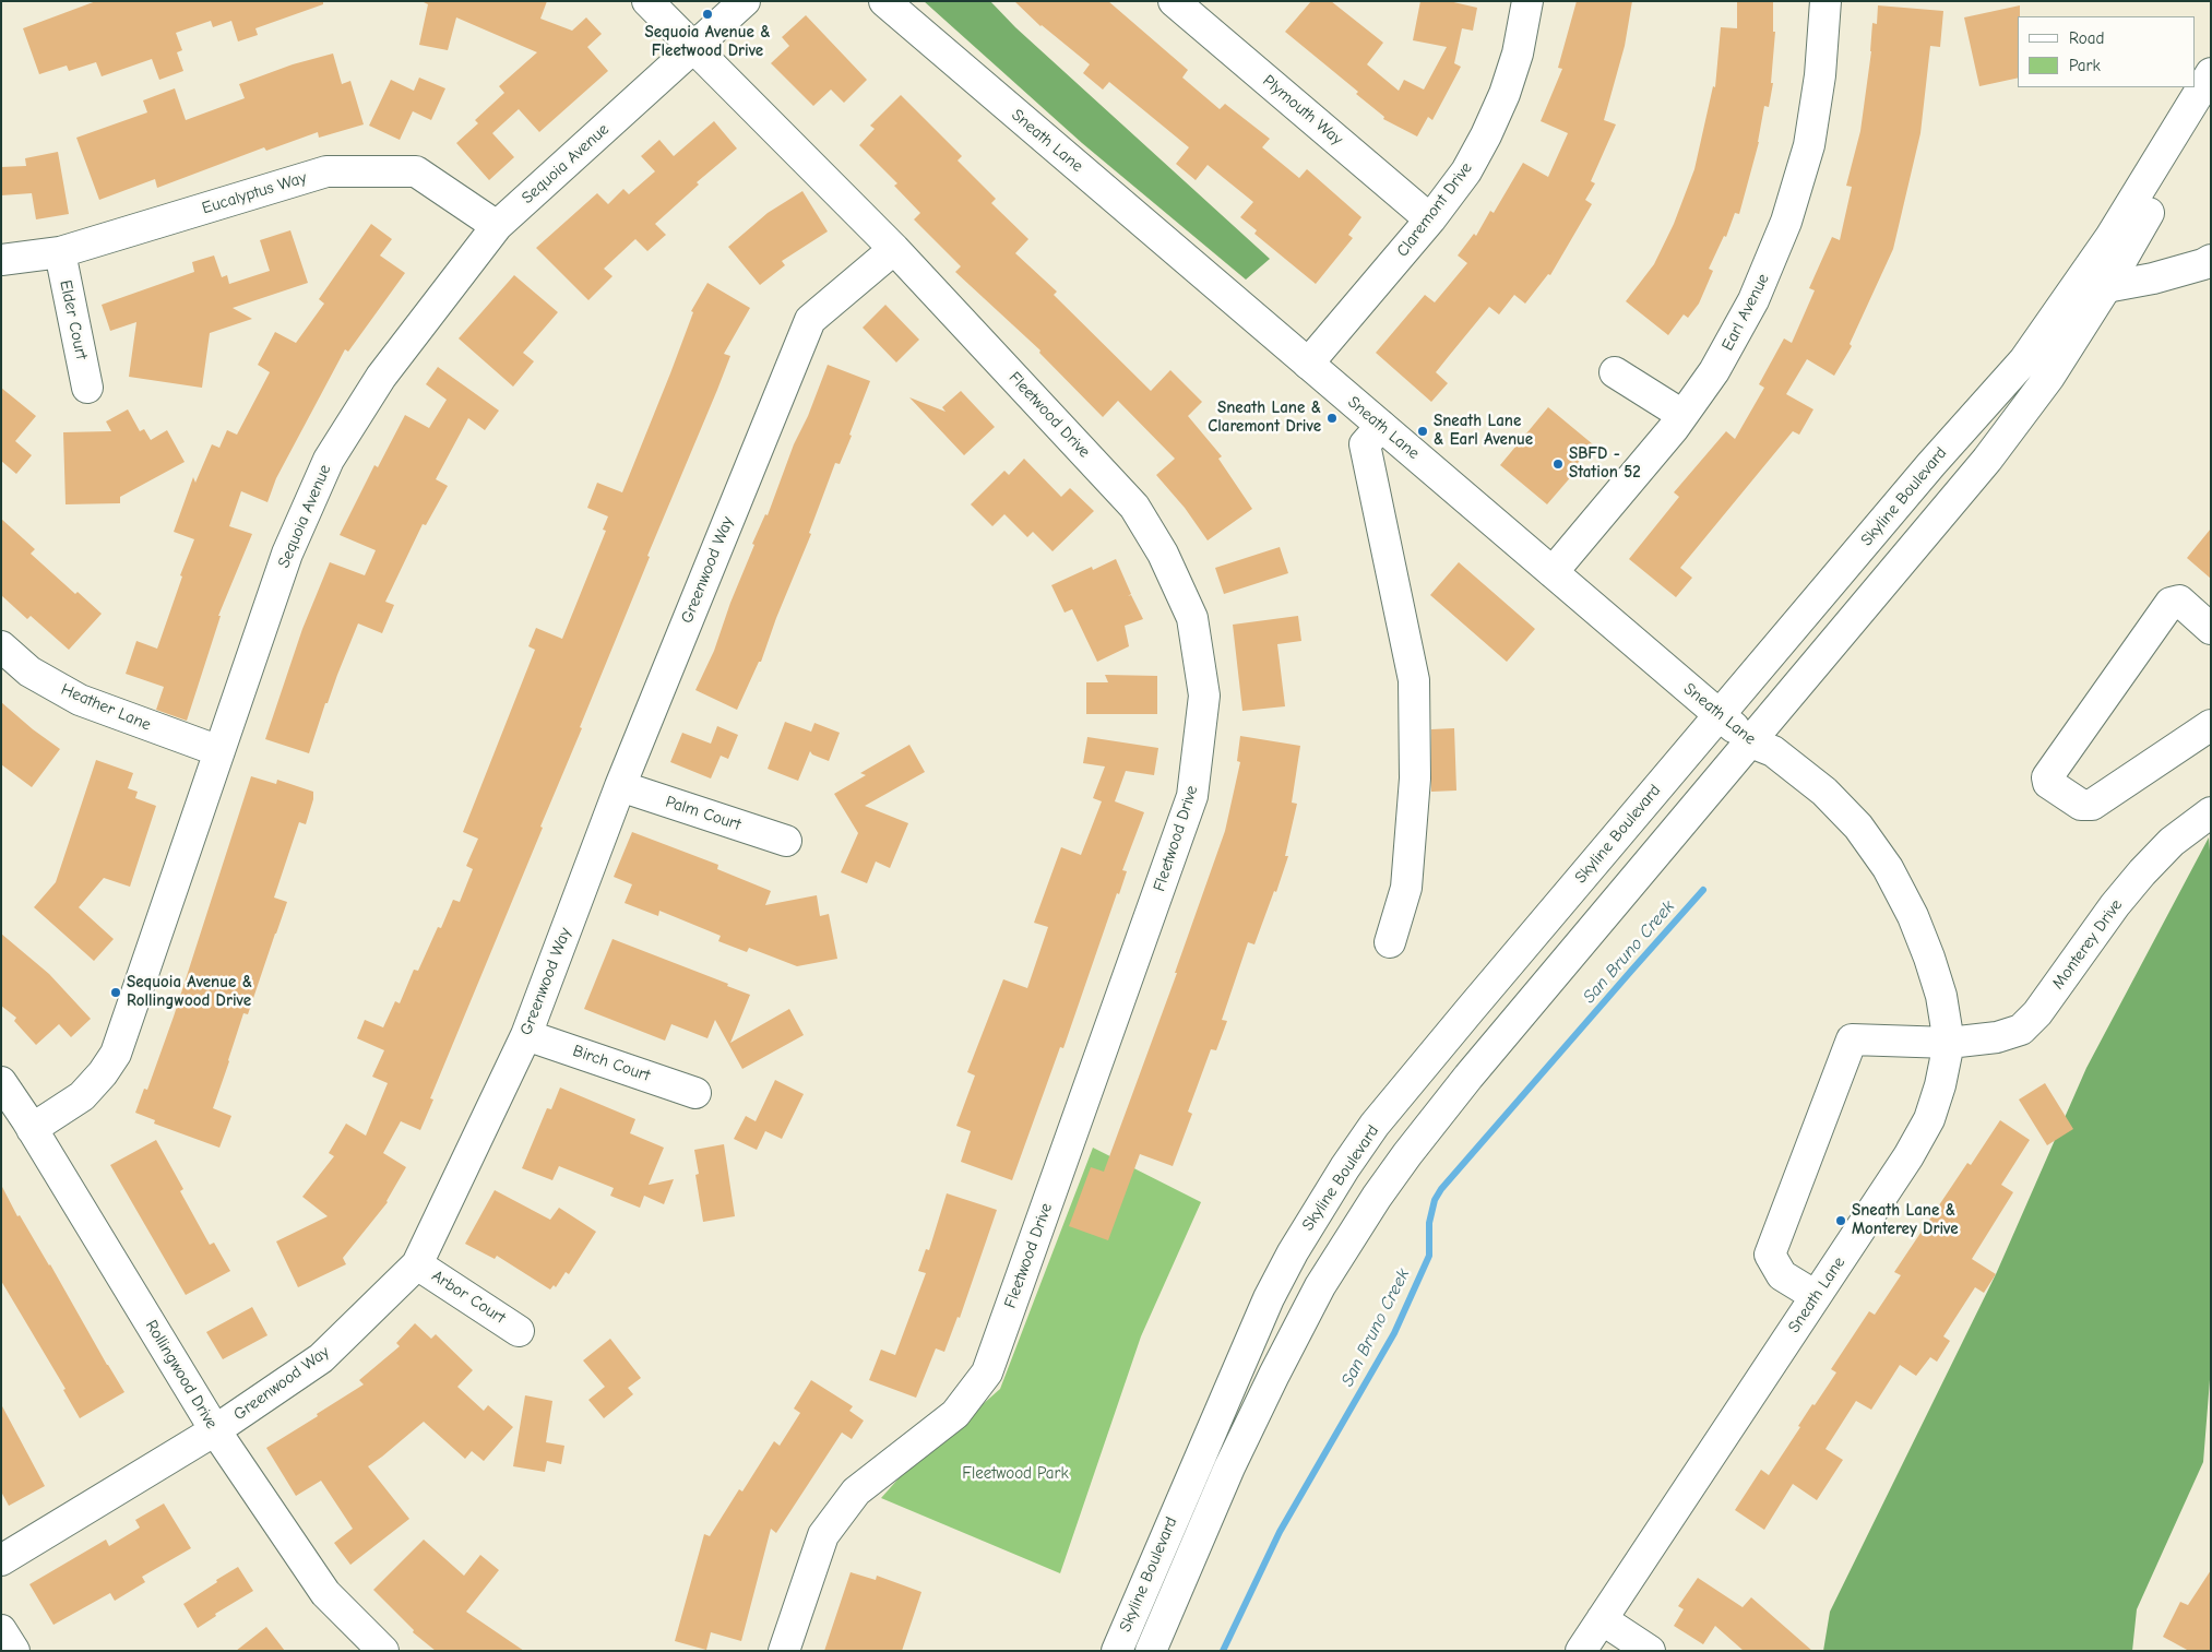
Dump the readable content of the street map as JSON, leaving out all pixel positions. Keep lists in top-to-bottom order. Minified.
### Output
{"streets":{"street":["Plymouth Way","Sneath Lane","Sequoia Avenue","Eucalyptus Way","Claremont Drive","Earl Avenue","Elder Court","Fleetwood Drive","Skyline Boulevard","Greenwood Way","Heather Lane","Palm Court","Monterey Drive","Birch Court","Arbor Court","Rollingwood Drive"]},"crossings":[["Plymouth Way","Claremont Drive"],["Sneath Lane","Claremont Drive"],["Sneath Lane","Earl Avenue"],["Sneath Lane","Skyline Boulevard"],["Sneath Lane","Monterey Drive"],["Sequoia Avenue","Eucalyptus Way"],["Sequoia Avenue","Fleetwood Drive"],["Sequoia Avenue","Heather Lane"],["Sequoia Avenue","Rollingwood Drive"],["Eucalyptus Way","Elder Court"],["Fleetwood Drive","Greenwood Way"],["Greenwood Way","Palm Court"],["Greenwood Way","Birch Court"],["Greenwood Way","Arbor Court"],["Greenwood Way","Rollingwood Drive"]],"water":["San Bruno Creek"],"parks":["Fleetwood Park"],"places":["Sequoia Avenue & Fleetwood Drive","Sneath Lane & Claremont Drive","Sneath Lane & Earl Avenue","SBFD - Station 52","Sequoia Avenue & Rollingwood Drive","Sneath Lane & Monterey Drive"],"legend":["Road","Park"]}
